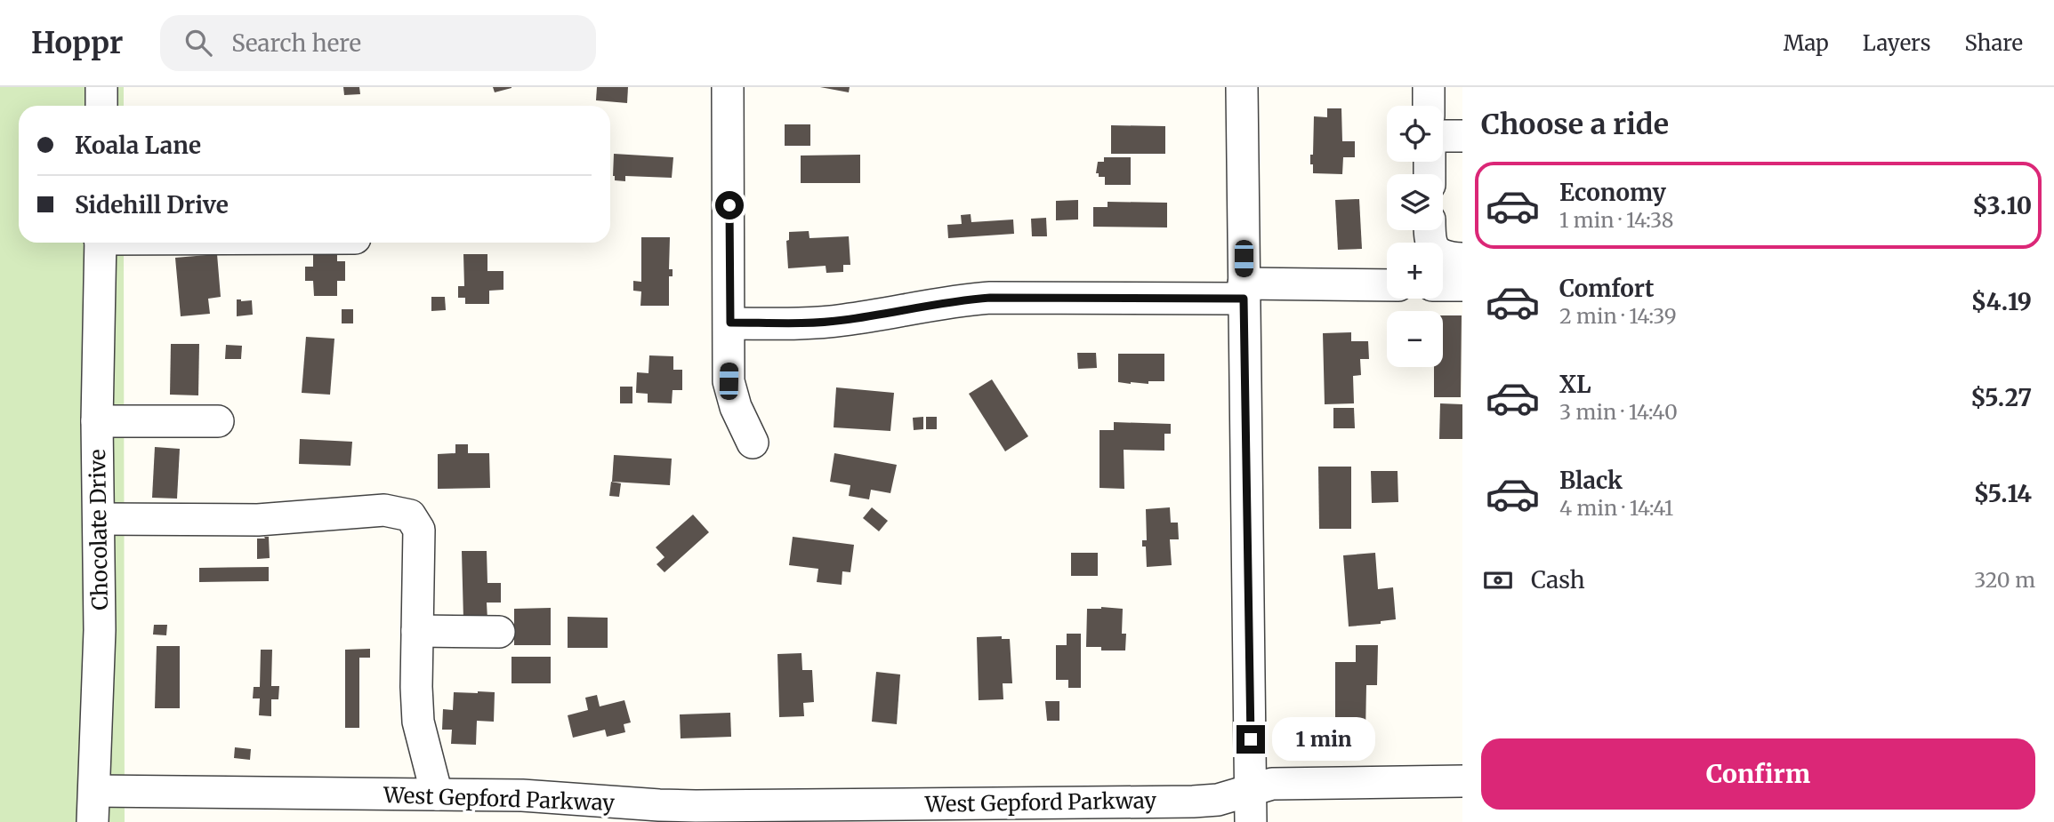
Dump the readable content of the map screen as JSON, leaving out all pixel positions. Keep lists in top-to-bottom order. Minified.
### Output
{"streets":{"street":["Chocolate Drive","West Gepford Parkway"]},"crossings":[["Chocolate Drive","West Gepford Parkway"]],"page":{"header":"Hoppr","search":"Search here","nav":["Map","Layers","Share"],"heading":"Choose a ride","map_buttons":["+","−"],"banner":["Koala Lane","Sidehill Drive"],"list":[{"name":"Economy","note":"1 min · 14:38","value":"$3.10"},{"name":"Comfort","note":"2 min · 14:39","value":"$4.19"},{"name":"XL","note":"3 min · 14:40","value":"$5.27"},{"name":"Black","note":"4 min · 14:41","value":"$5.14"}],"pay":["Cash","320 m"],"bubble":"1 min","buttons":"Confirm"}}
